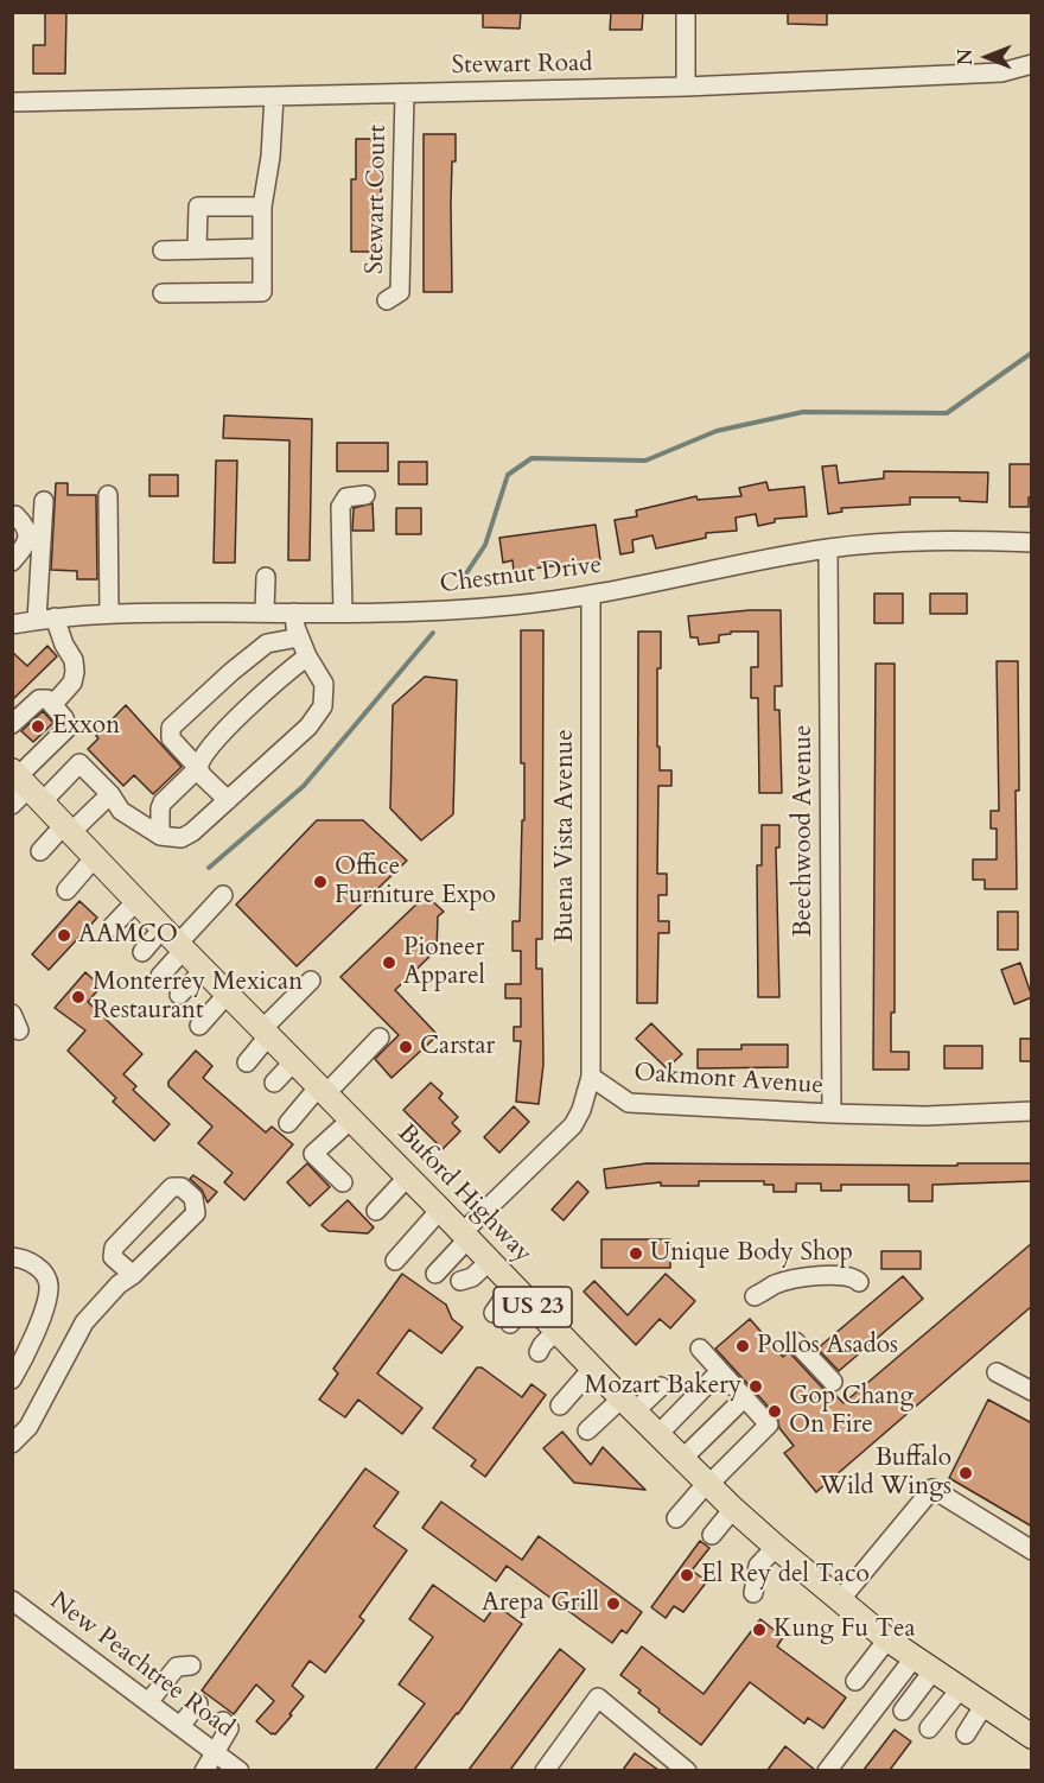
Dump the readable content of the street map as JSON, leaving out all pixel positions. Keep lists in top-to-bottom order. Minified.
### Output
{"streets":{"main road":["Buford Highway","US 23"],"street":["Stewart Road","Stewart Court","Chestnut Drive","Beechwood Avenue","Buena Vista Avenue","Oakmont Avenue","New Peachtree Road"]},"crossings":[["Stewart Road","Stewart Court"],["Chestnut Drive","Beechwood Avenue"],["Chestnut Drive","Buena Vista Avenue"],["Beechwood Avenue","Oakmont Avenue"],["Buena Vista Avenue","Oakmont Avenue"]],"places":["Exxon","Office Furniture Expo","AAMCO","Pioneer Apparel","Monterrey Mexican Restaurant","Carstar","Unique Body Shop","Pollos Asados","Mozart Bakery","Gop Chang On Fire","Buffalo Wild Wings","El Rey del Taco","Arepa Grill","Kung Fu Tea"],"north":"left"}
